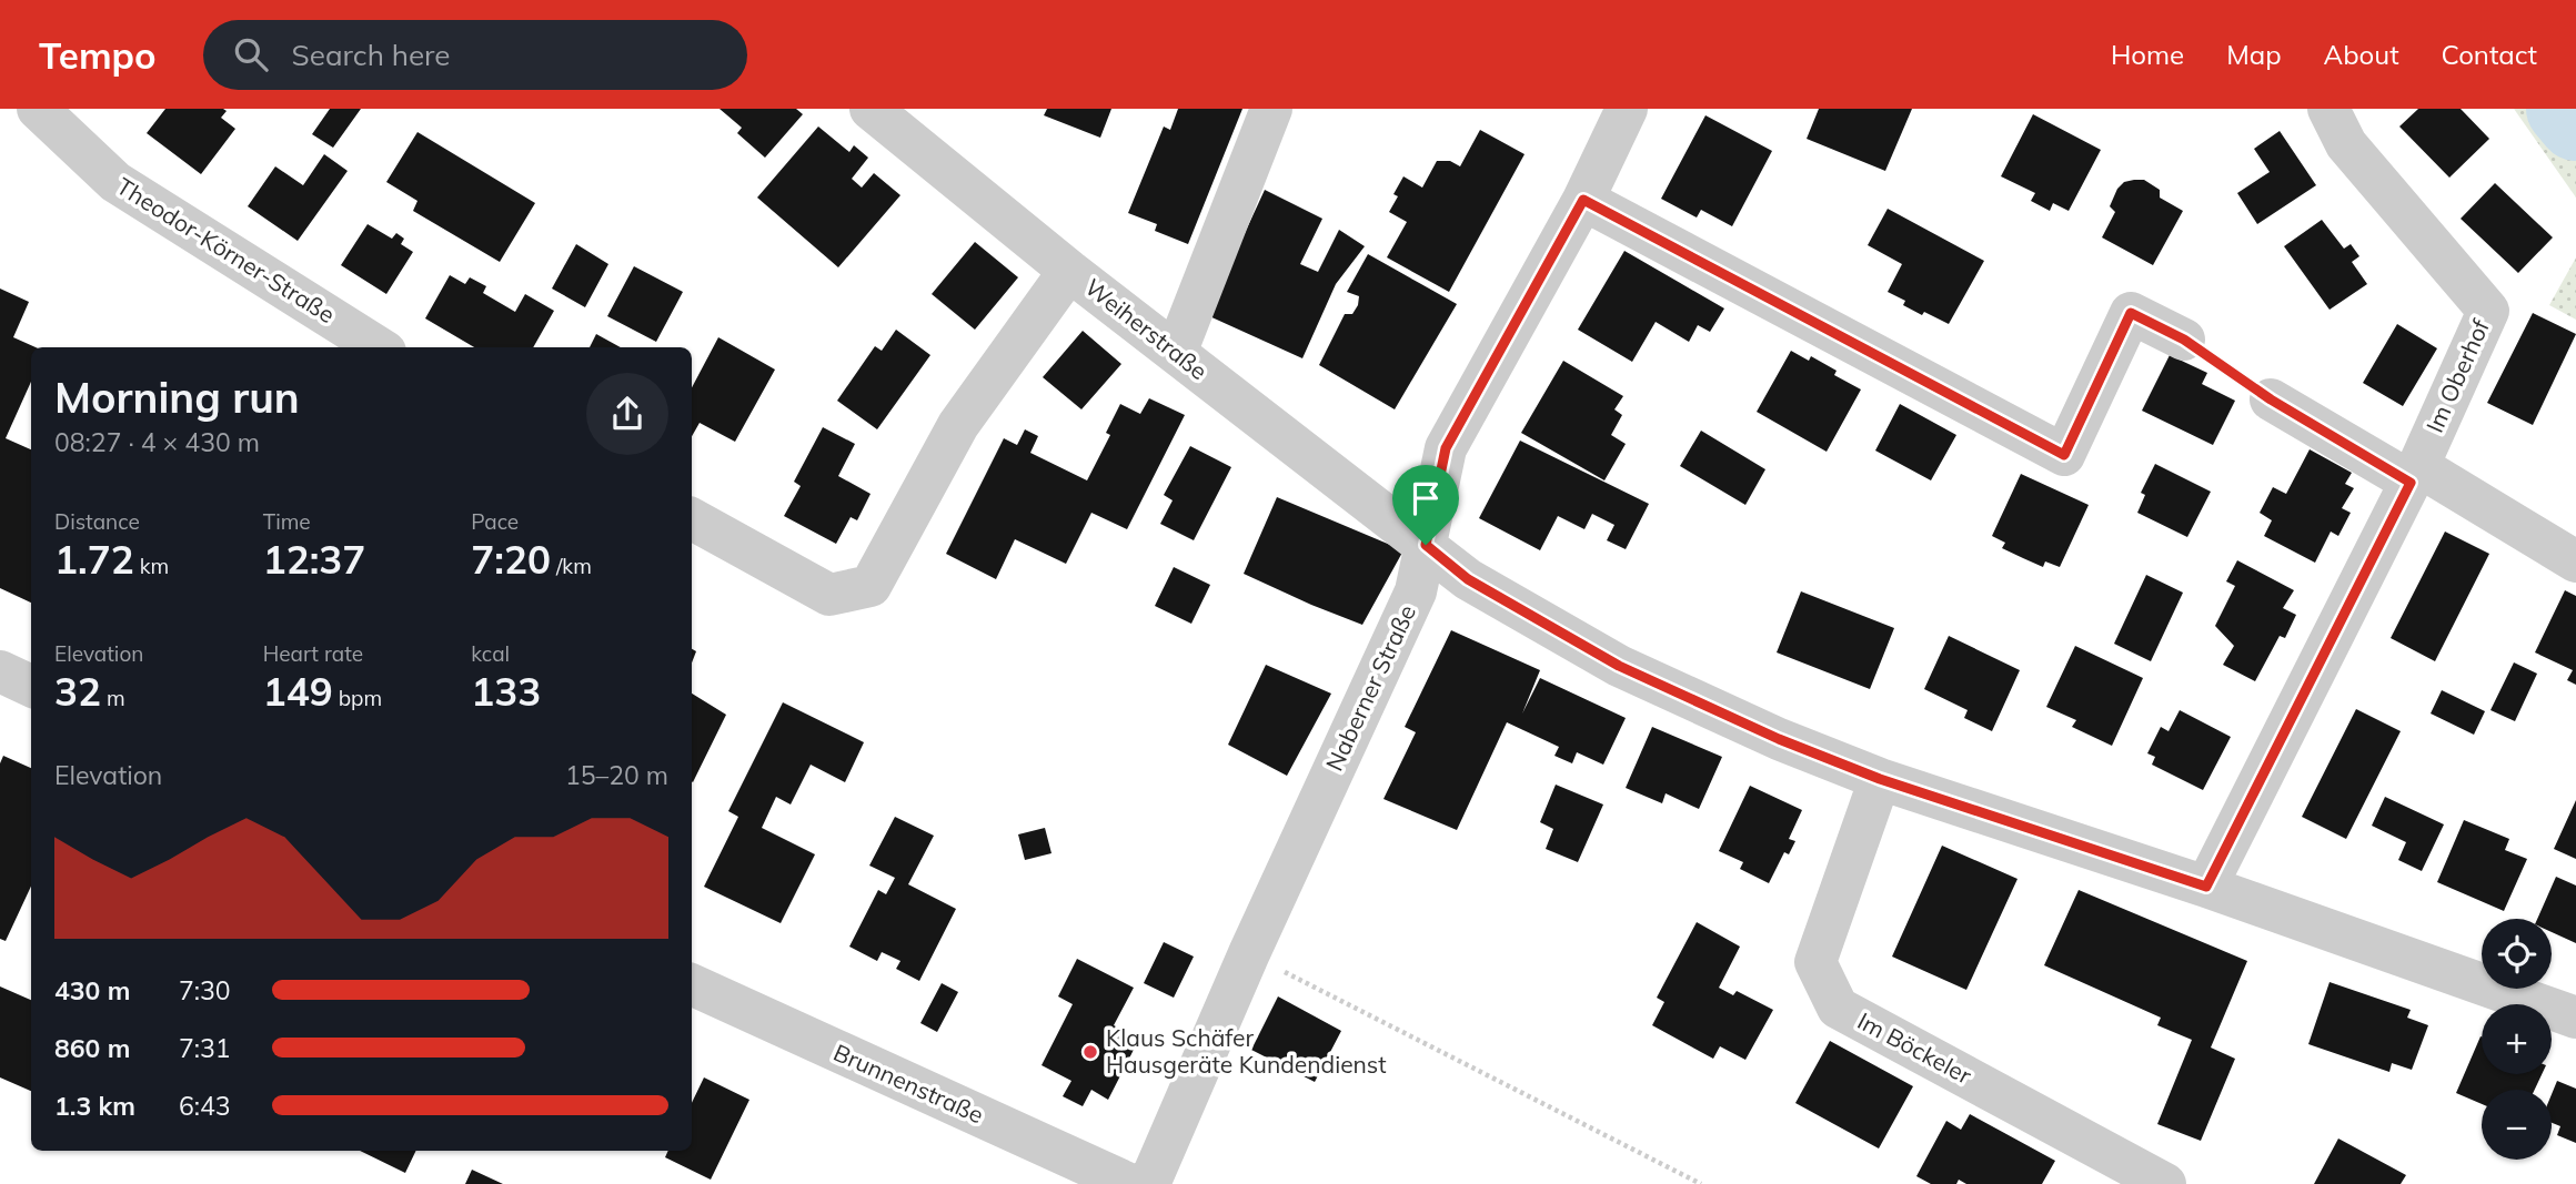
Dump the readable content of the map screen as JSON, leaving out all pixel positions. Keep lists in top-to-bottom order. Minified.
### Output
{"streets":{"street":["Theodor-Körner-Straße","Weiherstraße","Im Oberhof","Naberner Straße","Im Böckeler","Brunnenstraße"]},"crossings":[["Weiherstraße","Naberner Straße"],["Weiherstraße","Im Böckeler"]],"places":["Klaus Schäfer Hausgeräte Kundendienst"],"page":{"header":"Tempo","search":"Search here","nav":["Home","Map","About","Contact"],"heading":["Morning run","08:27 · 4 × 430 m"],"stats":[["Distance","1.72 km"],["Time","12:37"],["Pace","7:20 /km"],["Elevation","32 m"],["Heart rate","149 bpm"],["kcal","133"]],"chart":["Elevation","15–20 m"],"map_buttons":["+","−"],"list":[{"name":"430 m","note":"7:30"},{"name":"860 m","note":"7:31"},{"name":"1.3 km","note":"6:43"}]}}
